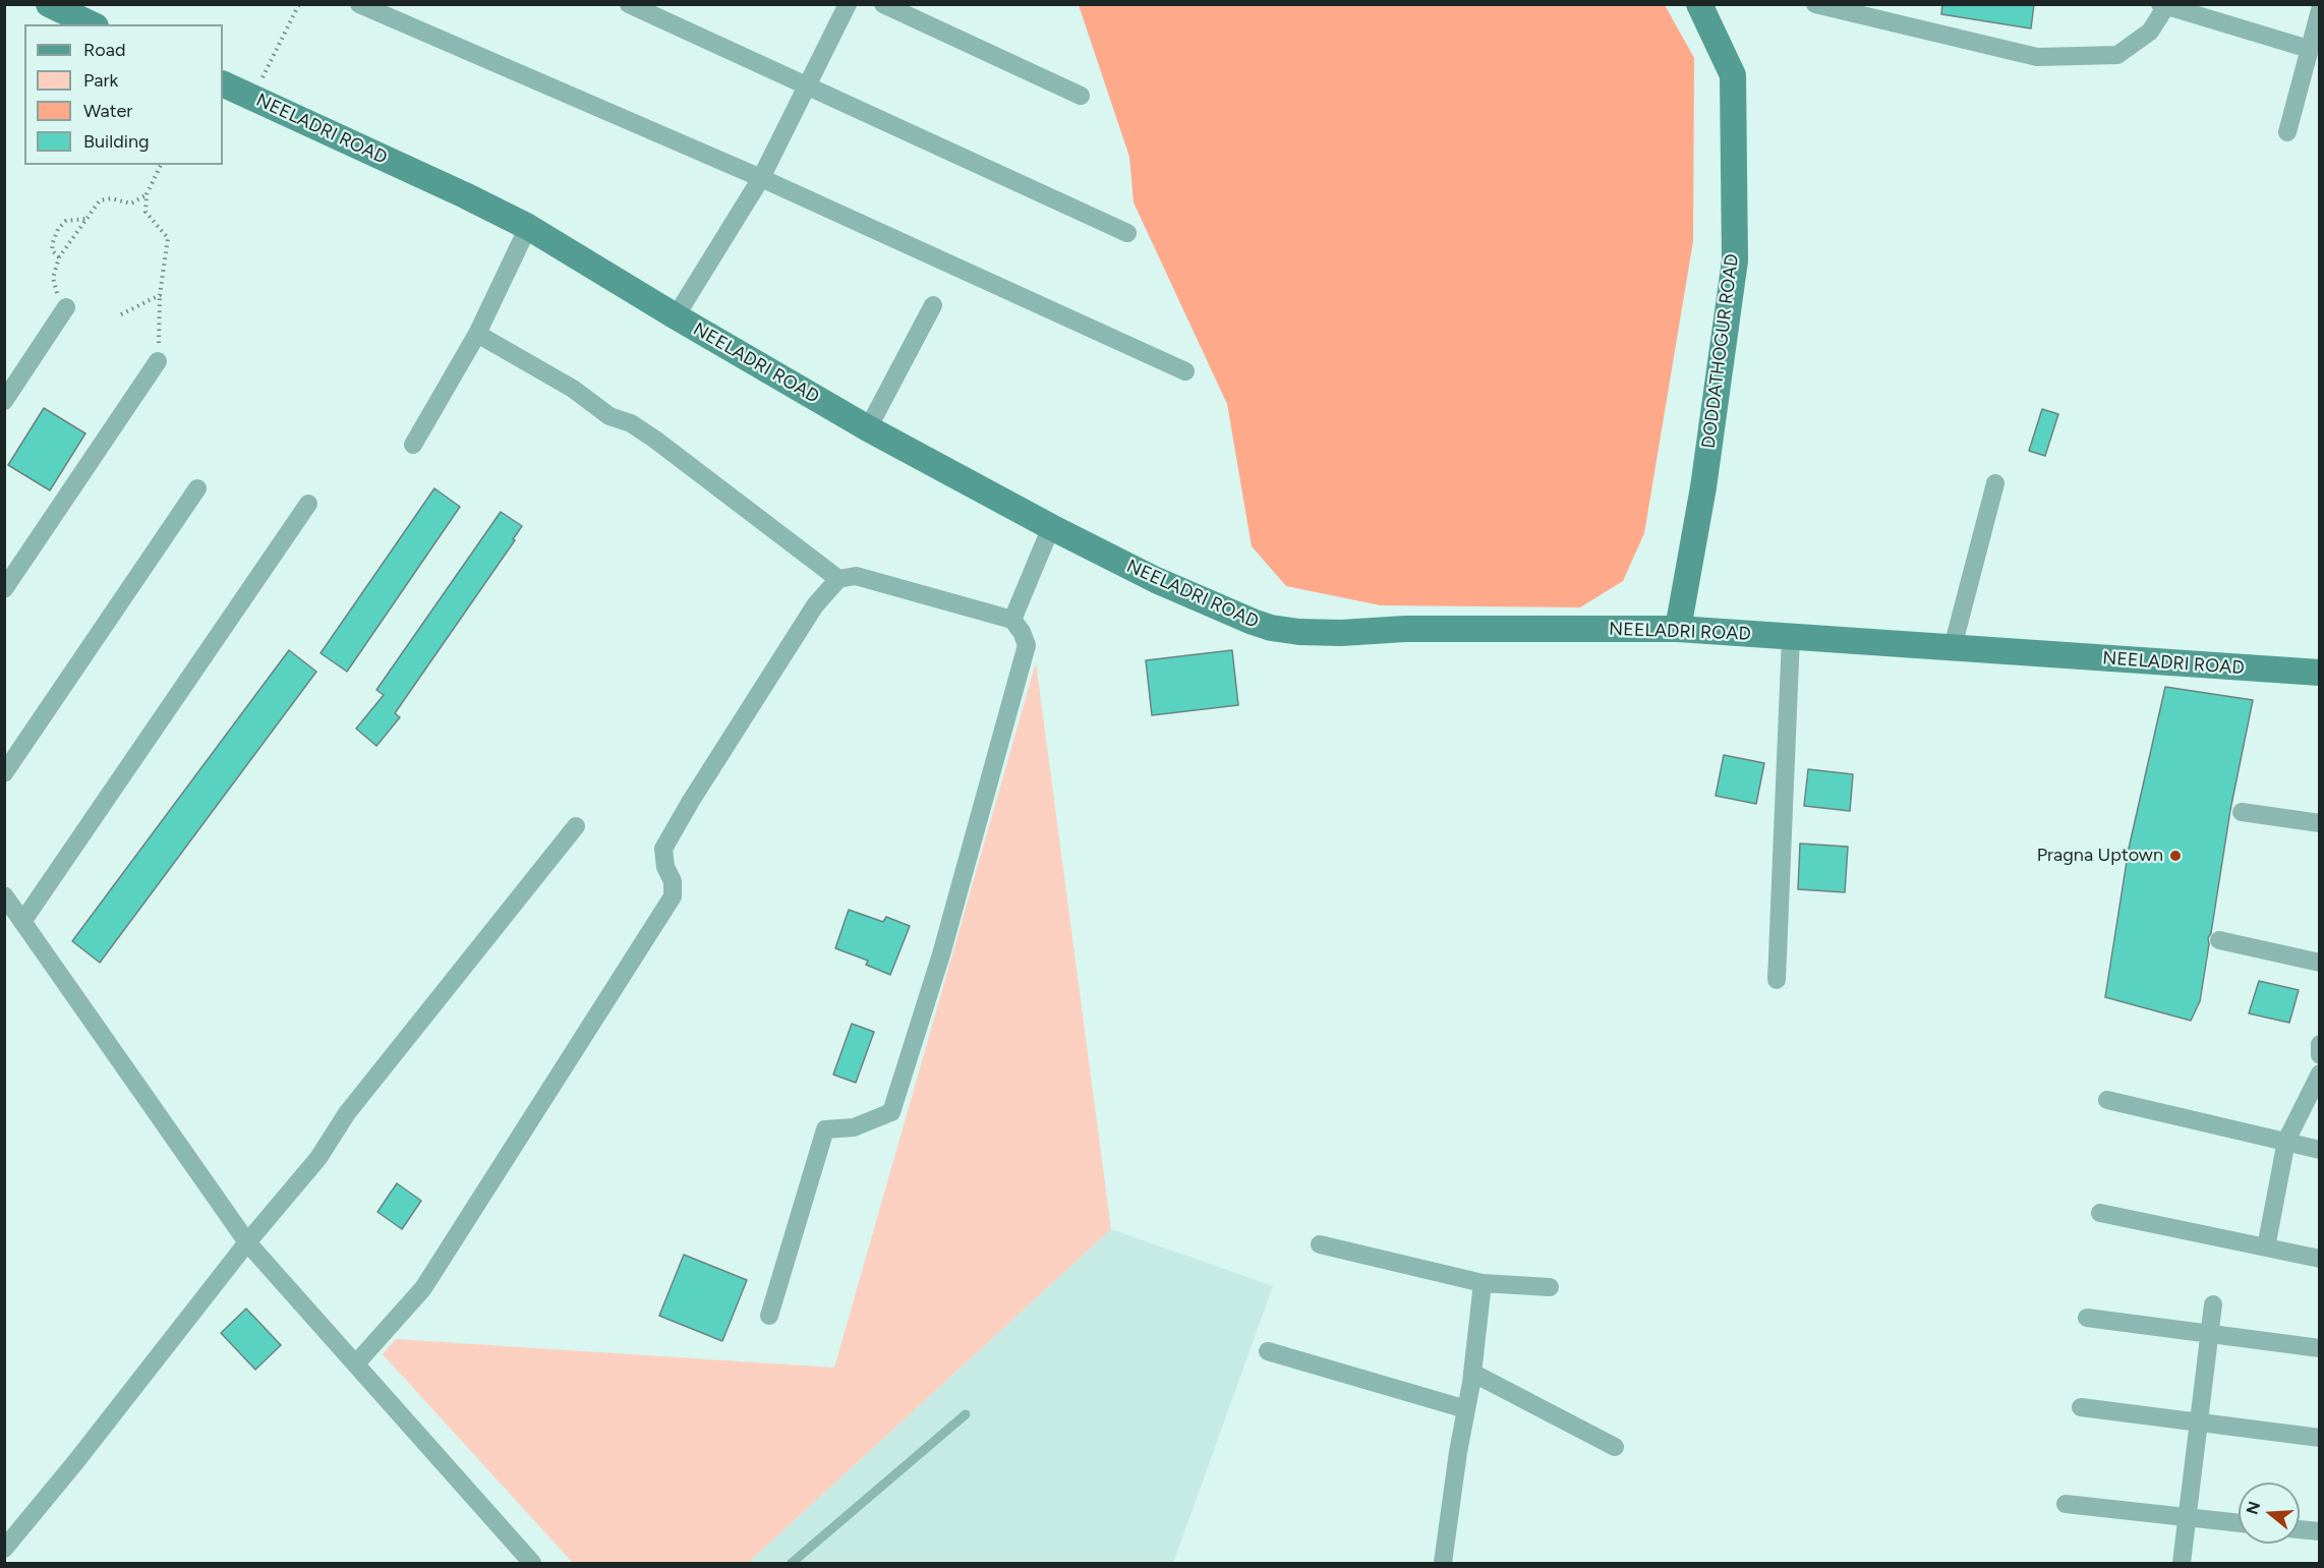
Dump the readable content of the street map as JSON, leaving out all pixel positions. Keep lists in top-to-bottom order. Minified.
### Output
{"streets":{"street":["NEELADRI ROAD","DODDATHOGUR ROAD"]},"crossings":[["NEELADRI ROAD","DODDATHOGUR ROAD"]],"places":["Pragna Uptown"],"legend":["Road","Park","Water","Building"],"north":"left"}
